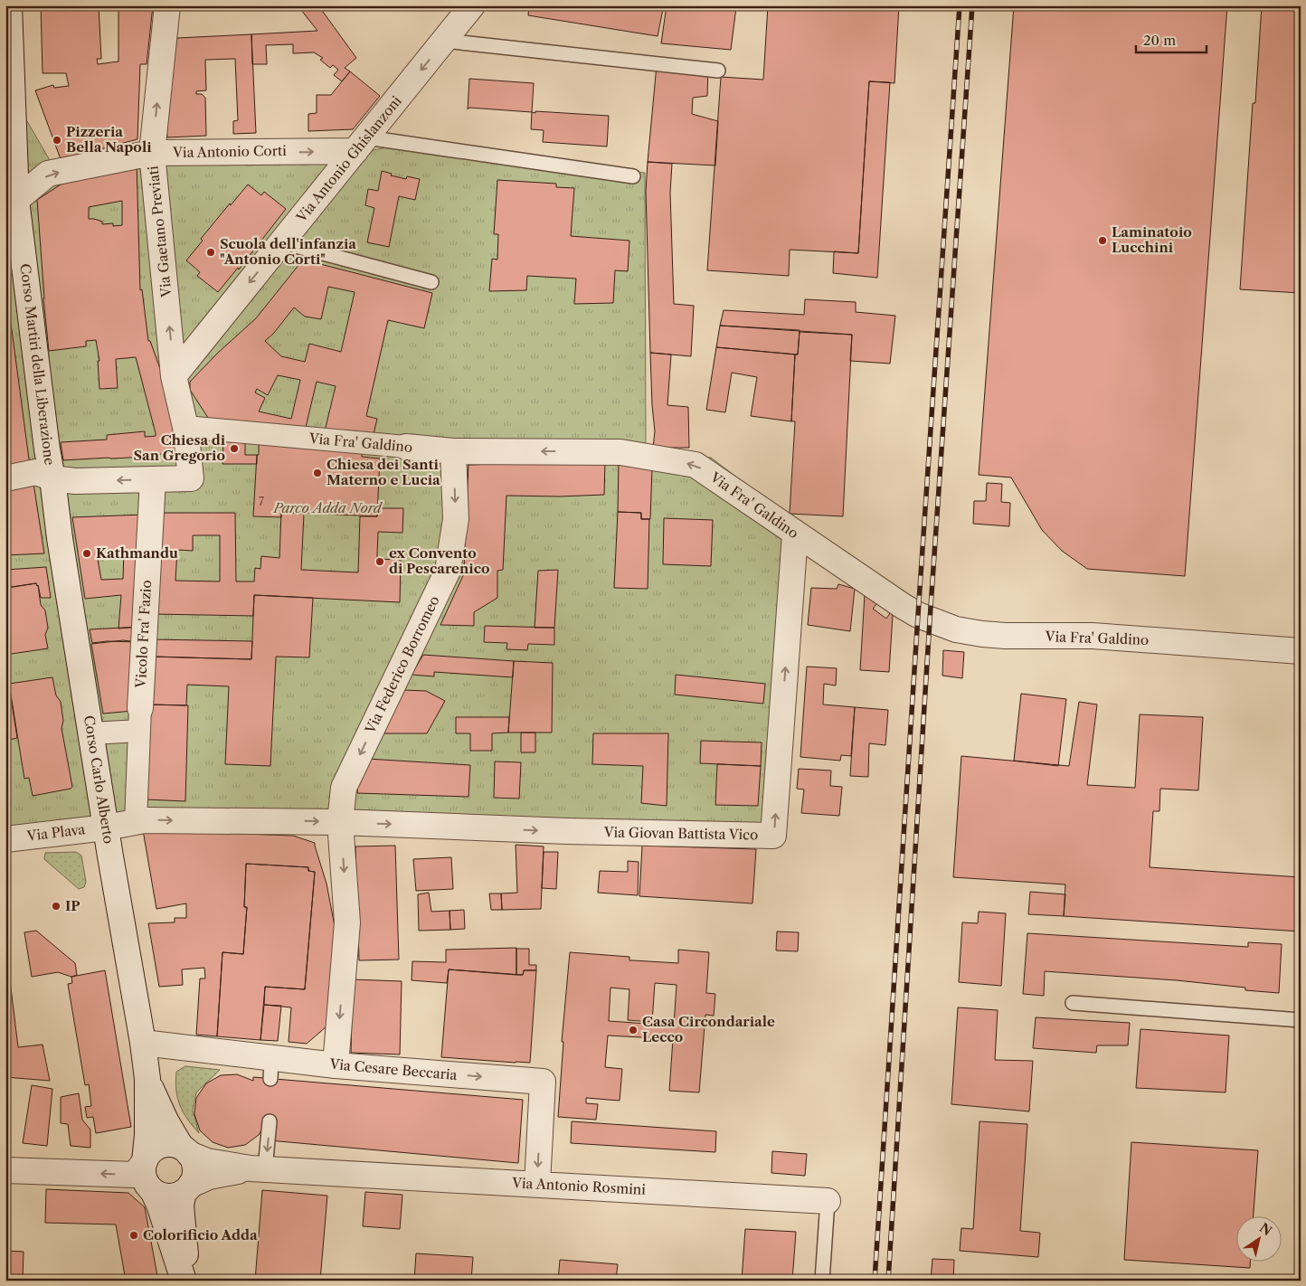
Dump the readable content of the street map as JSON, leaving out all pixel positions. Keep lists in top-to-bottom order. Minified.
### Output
{"streets":{"street":["Via Antonio Corti","Via Antonio Ghislanzoni","Via Gaetano Previati","Corso Martiri della Liberazione","Via Fra' Galdino","Vicolo Fra' Fazio","Via Federico Borromeo","Corso Carlo Alberto","Via Plava","Via Giovan Battista Vico","Via Cesare Beccaria","Via Antonio Rosmini"]},"crossings":[["Via Antonio Corti","Via Antonio Ghislanzoni"],["Via Antonio Corti","Via Gaetano Previati"],["Via Antonio Corti","Corso Martiri della Liberazione"],["Via Antonio Ghislanzoni","Via Gaetano Previati"],["Via Gaetano Previati","Via Fra' Galdino"],["Via Gaetano Previati","Vicolo Fra' Fazio"],["Corso Martiri della Liberazione","Corso Carlo Alberto"],["Via Fra' Galdino","Via Federico Borromeo"],["Via Fra' Galdino","Via Giovan Battista Vico"],["Via Federico Borromeo","Via Giovan Battista Vico"],["Via Federico Borromeo","Via Cesare Beccaria"],["Corso Carlo Alberto","Via Plava"],["Corso Carlo Alberto","Via Cesare Beccaria"],["Corso Carlo Alberto","Via Antonio Rosmini"],["Via Cesare Beccaria","Via Antonio Rosmini"]],"one_way":["Via Antonio Corti","Via Antonio Ghislanzoni","Via Gaetano Previati","Via Federico Borromeo"],"parks":["Parco Adda Nord"],"places":["Pizzeria Bella Napoli","Laminatoio Lucchini","Scuola dell'infanzia \"Antonio Corti\"","Chiesa di San Gregorio","Chiesa dei Santi Materno e Lucia","Kathmandu","ex Convento di Pescarenico","IP","Casa Circondariale Lecco","Colorificio Adda"],"house_numbers":["7"],"scale_bar":"20 m","north":"top right"}
